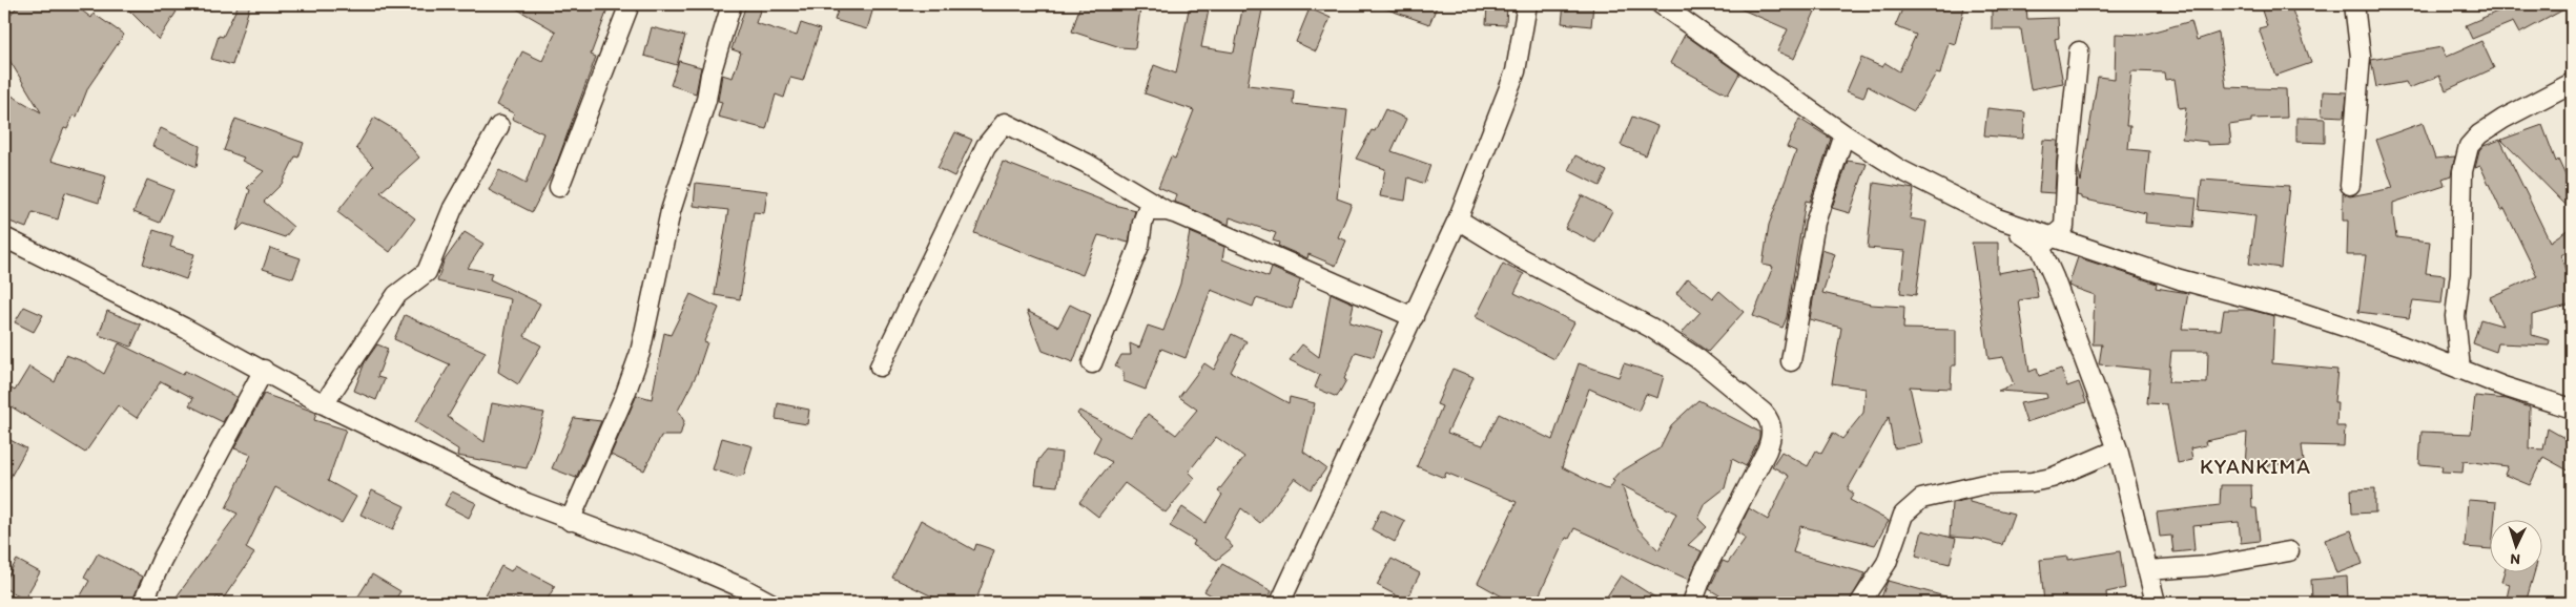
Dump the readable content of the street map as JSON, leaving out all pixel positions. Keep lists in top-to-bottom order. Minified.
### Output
{"districts":["KYANKIMA"],"north":"bottom"}
